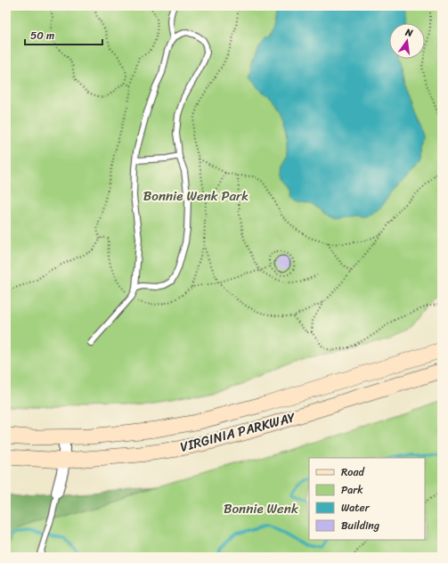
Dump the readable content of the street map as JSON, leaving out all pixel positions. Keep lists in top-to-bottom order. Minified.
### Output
{"streets":{"main road":["VIRGINIA PARKWAY"]},"parks":["Bonnie Wenk Park","Bonnie Wenk"],"legend":["Road","Park","Water","Building"],"scale_bar":"50 m","north":"top"}
